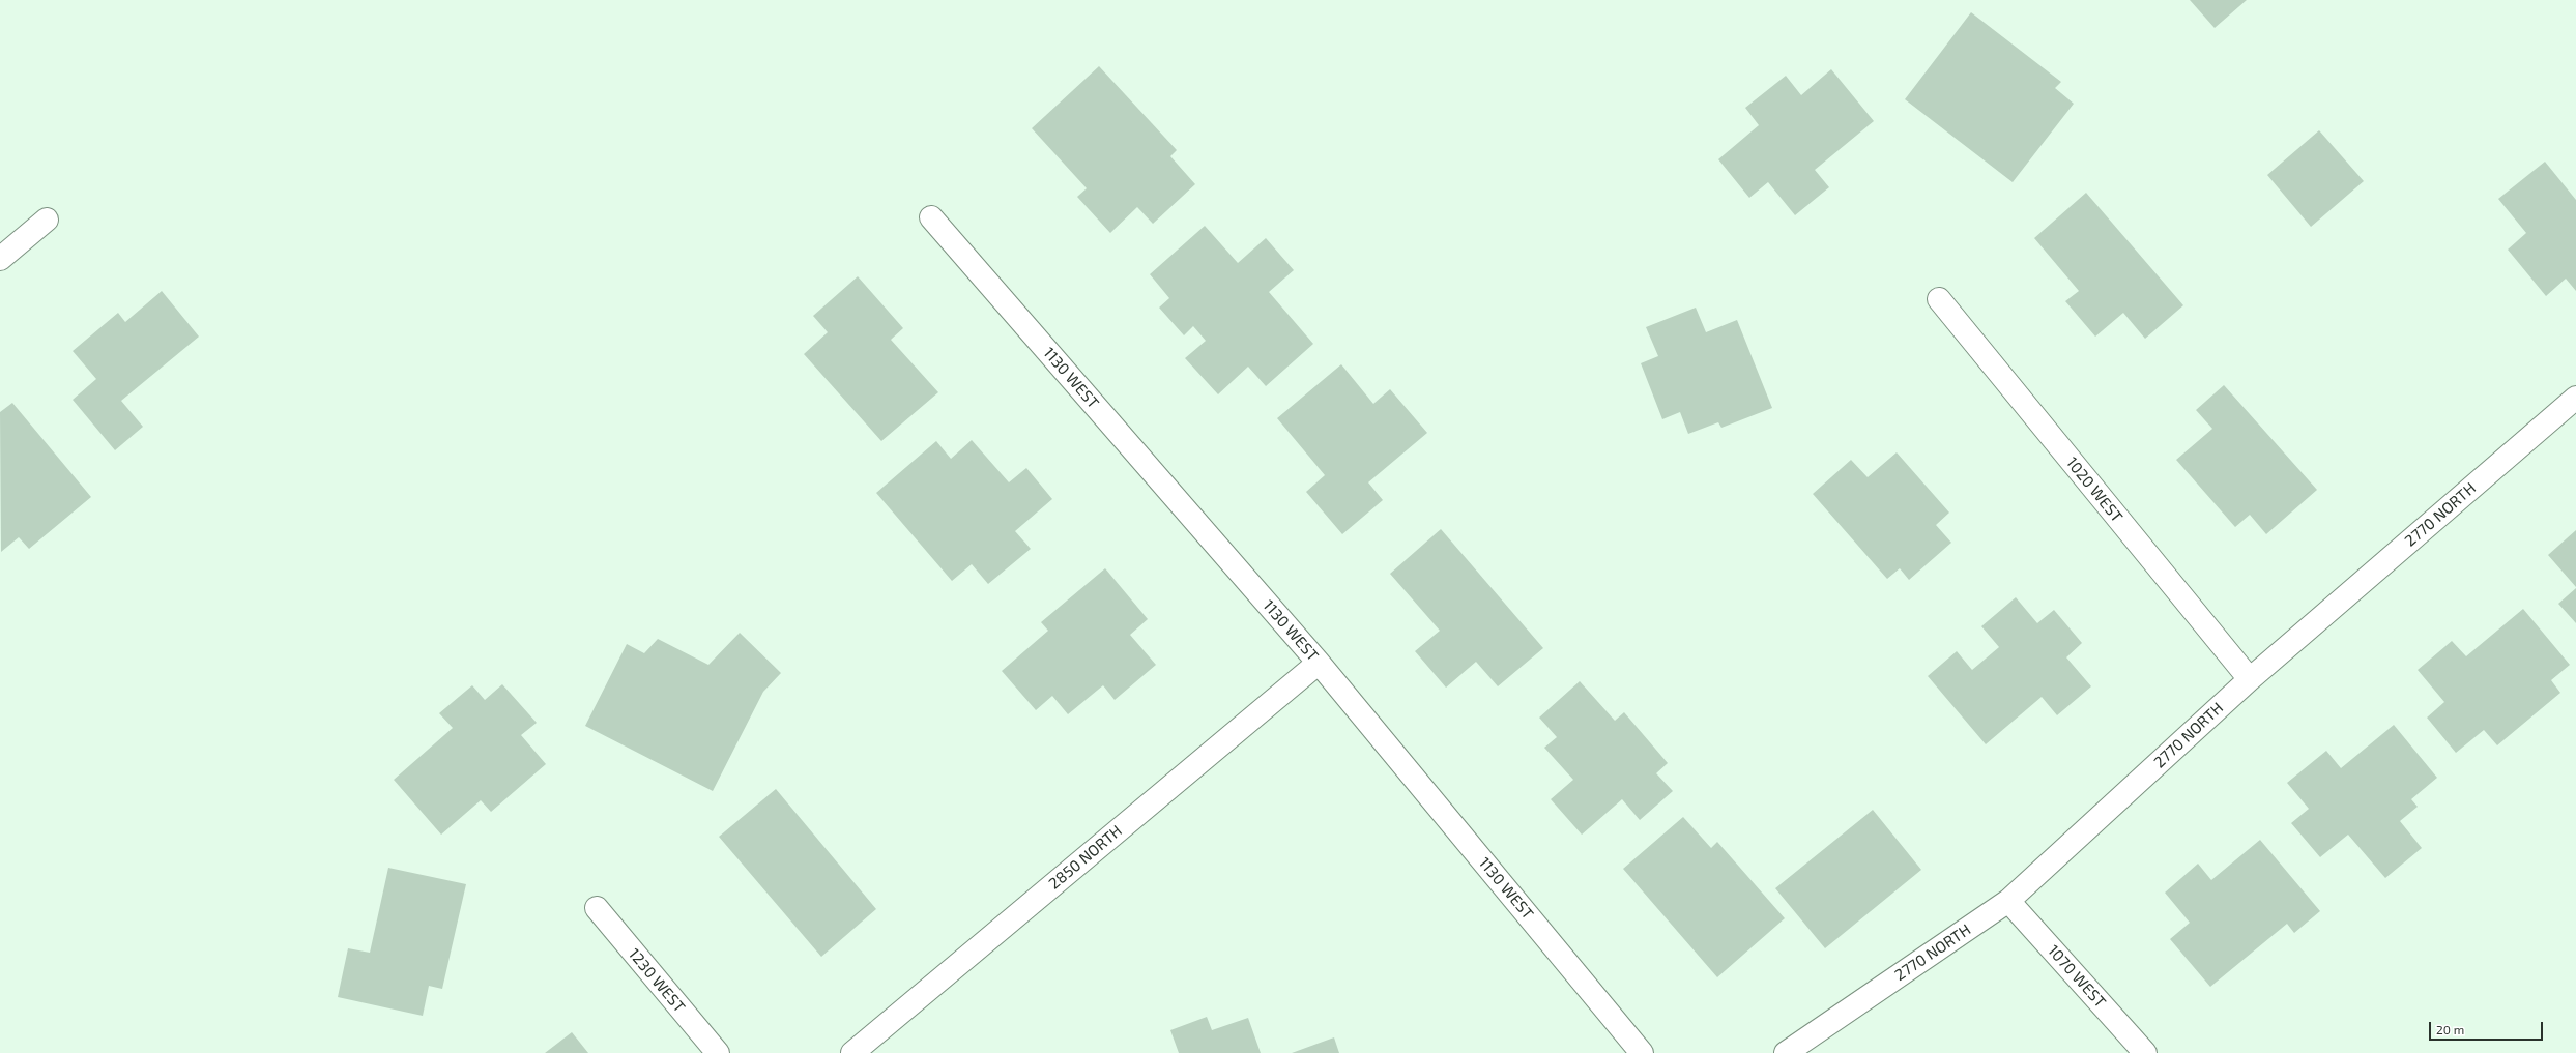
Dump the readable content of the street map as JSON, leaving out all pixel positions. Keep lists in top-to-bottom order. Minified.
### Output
{"streets":{"street":["1130 WEST","1020 WEST","2770 NORTH","2850 NORTH","1070 WEST","1230 WEST"]},"crossings":[["1130 WEST","2850 NORTH"],["1020 WEST","2770 NORTH"],["2770 NORTH","1070 WEST"]],"scale_bar":"20 m"}
